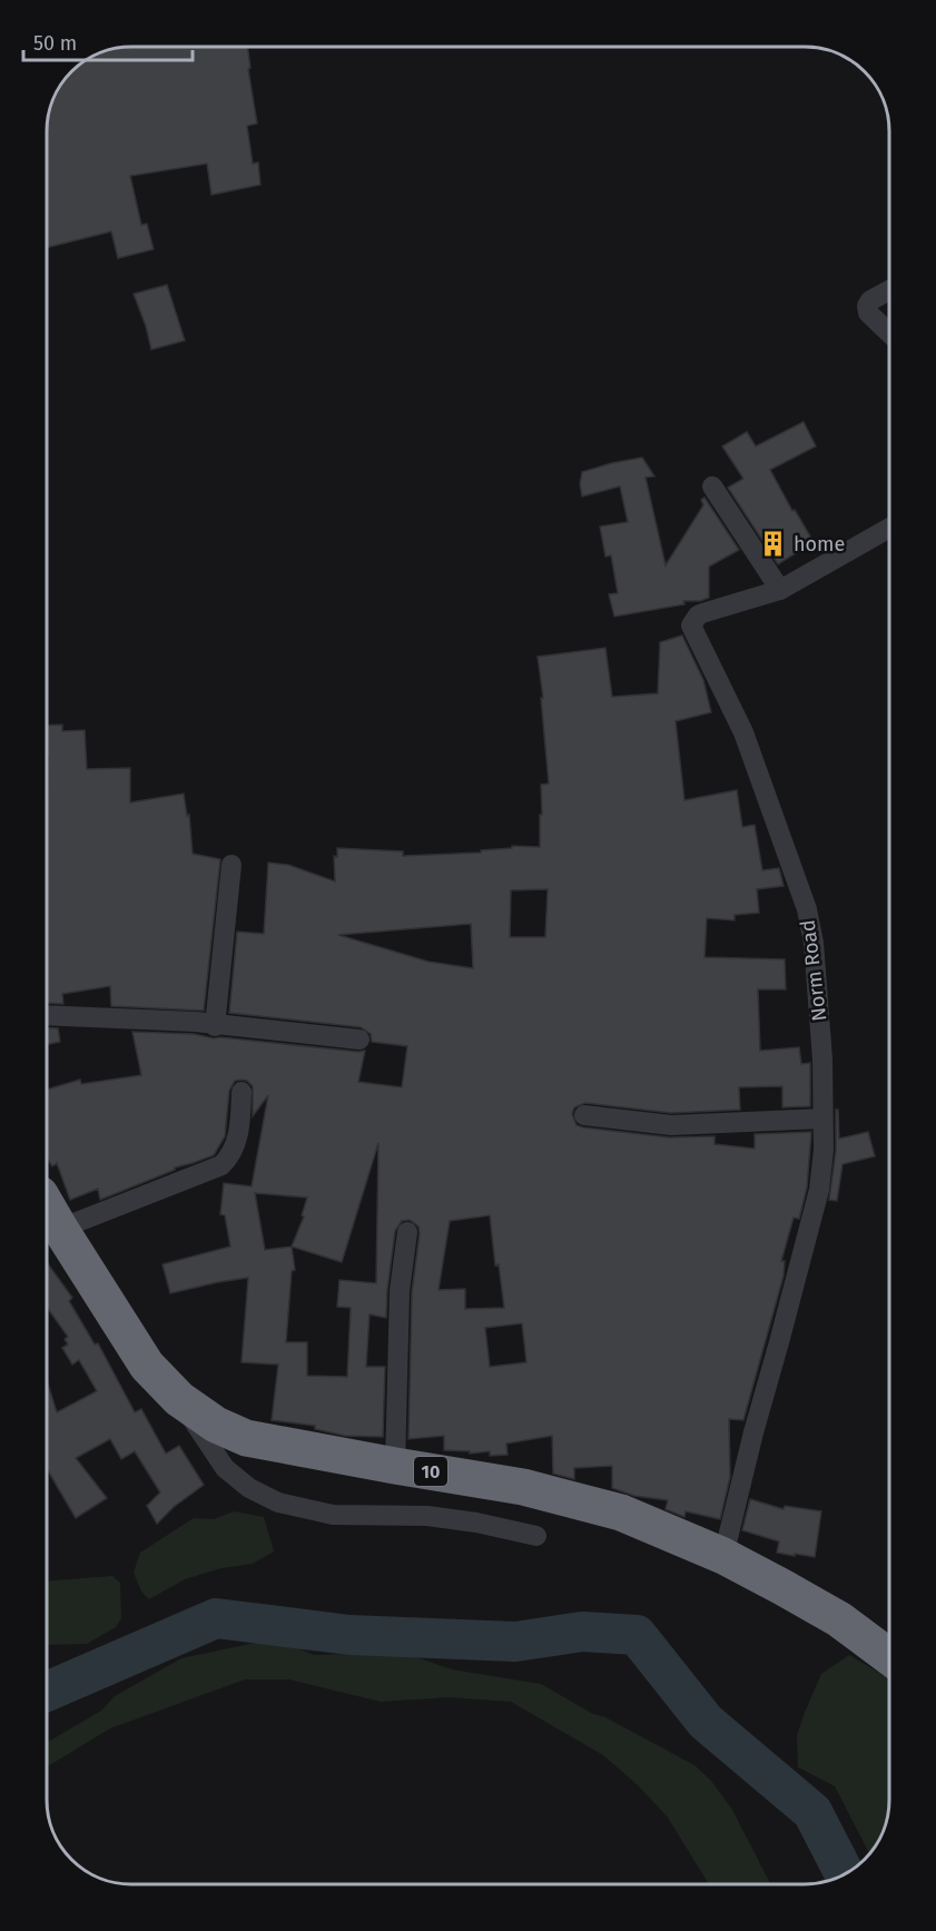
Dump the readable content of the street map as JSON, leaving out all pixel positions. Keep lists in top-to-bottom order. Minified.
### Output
{"streets":{"highway":["10"],"street":["Norm Road"]},"crossings":[["Norm Road","10"]],"places":{"building":["home"]},"scale_bar":"50 m"}
